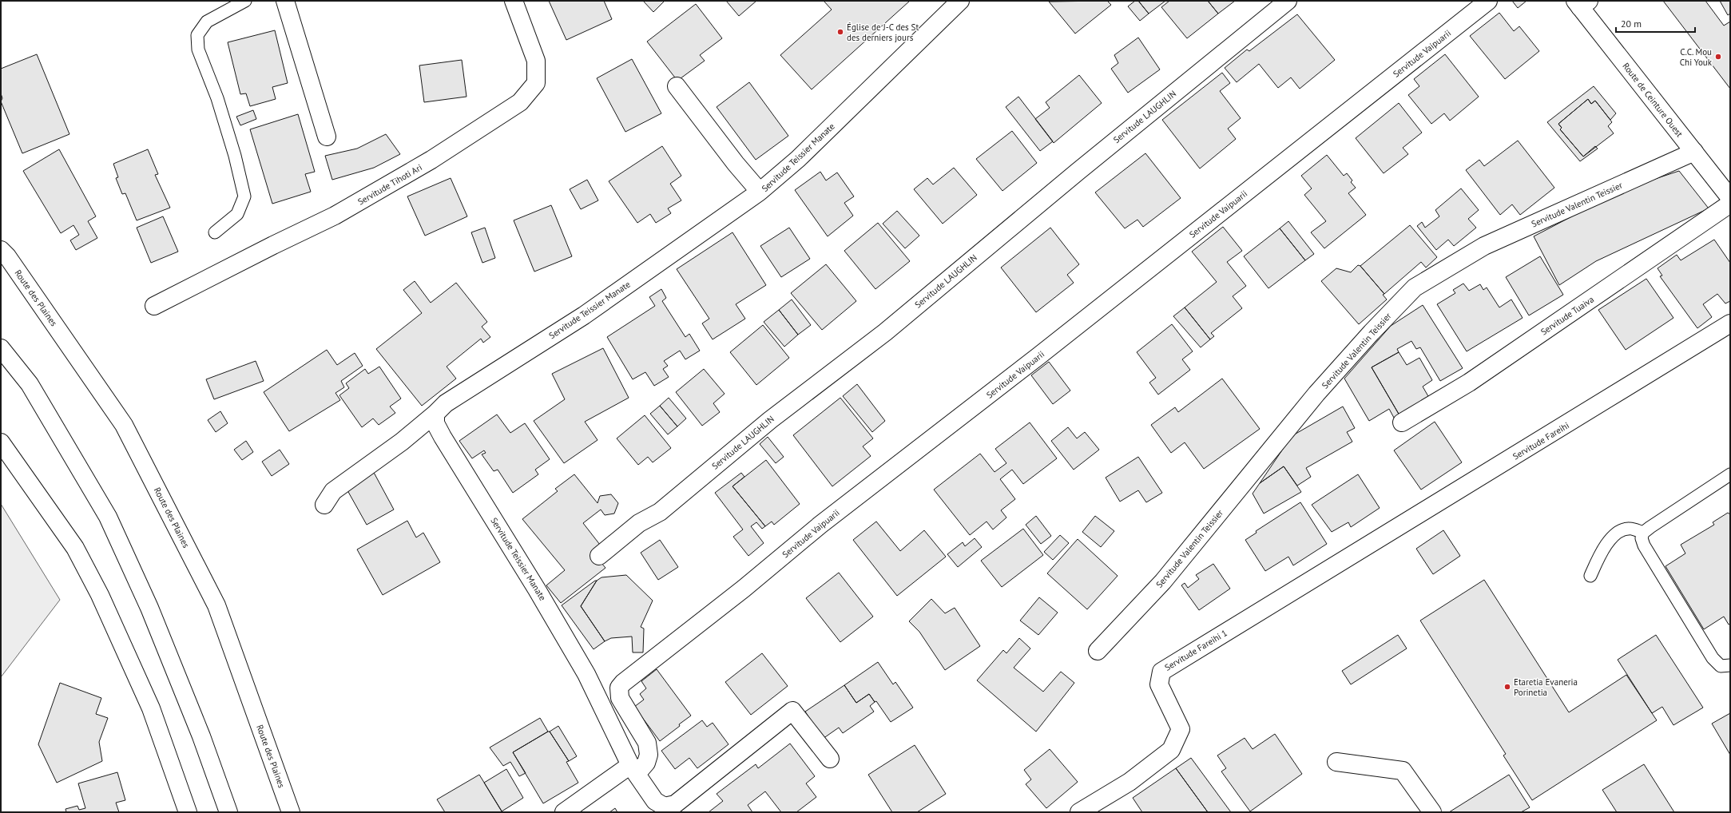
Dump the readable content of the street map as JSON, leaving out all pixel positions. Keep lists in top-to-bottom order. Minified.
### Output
{"streets":{"main road":["Servitude Vaipuarii","Route de Ceinture Ouest","Servitude LAUGHLIN","Servitude Teissier Manate","Servitude Tihoti Ari","Servitude Valentin Teissier","Route des Plaines","Servitude Tuaiva","Servitude Fareihi","Servitude Fareihi 1"]},"crossings":[["Servitude Vaipuarii","Servitude Teissier Manate"],["Route de Ceinture Ouest","Servitude Valentin Teissier"],["Servitude Fareihi","Servitude Fareihi 1"]],"places":["Église de J-C des St des derniers jours","C.C. Mou Chi Youk","Etaretia Evaneria Porinetia"],"scale_bar":"20 m"}
